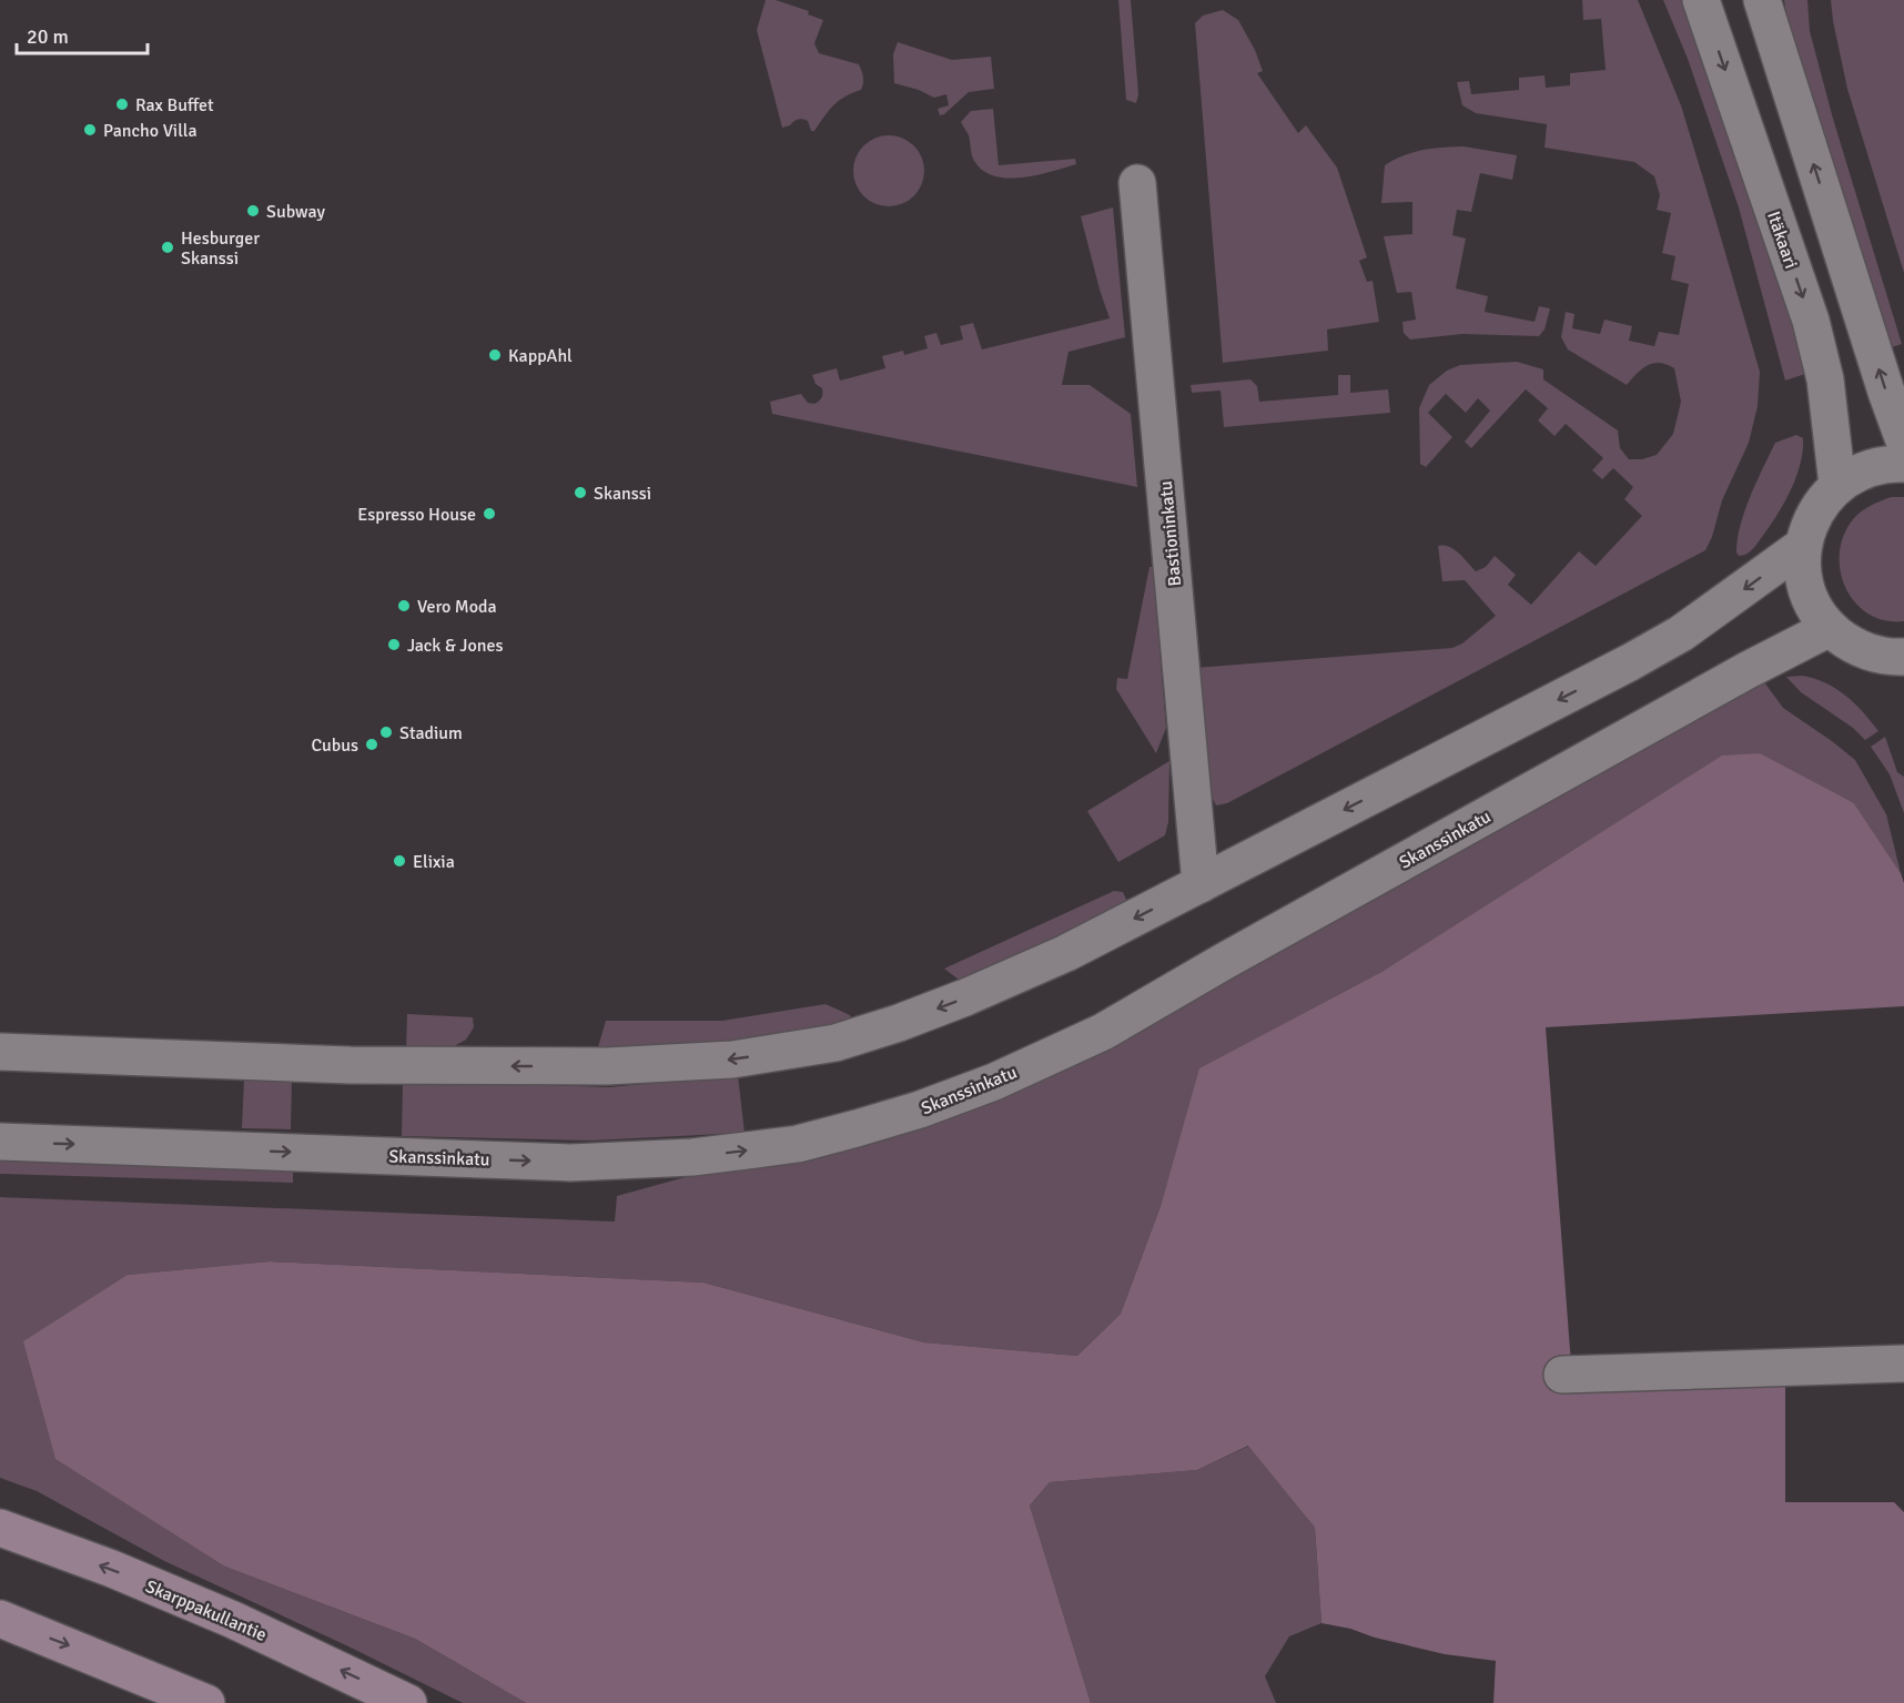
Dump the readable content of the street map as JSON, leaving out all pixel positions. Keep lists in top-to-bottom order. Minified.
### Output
{"streets":{"main road":["Skarppakullantie"],"street":["Itäkaari","Bastioninkatu","Skanssinkatu"]},"places":["Rax Buffet","Pancho Villa","Subway","Hesburger Skanssi","KappAhl","Skanssi","Espresso House","Vero Moda","Jack & Jones","Stadium","Cubus","Elixia"],"scale_bar":"20 m"}
